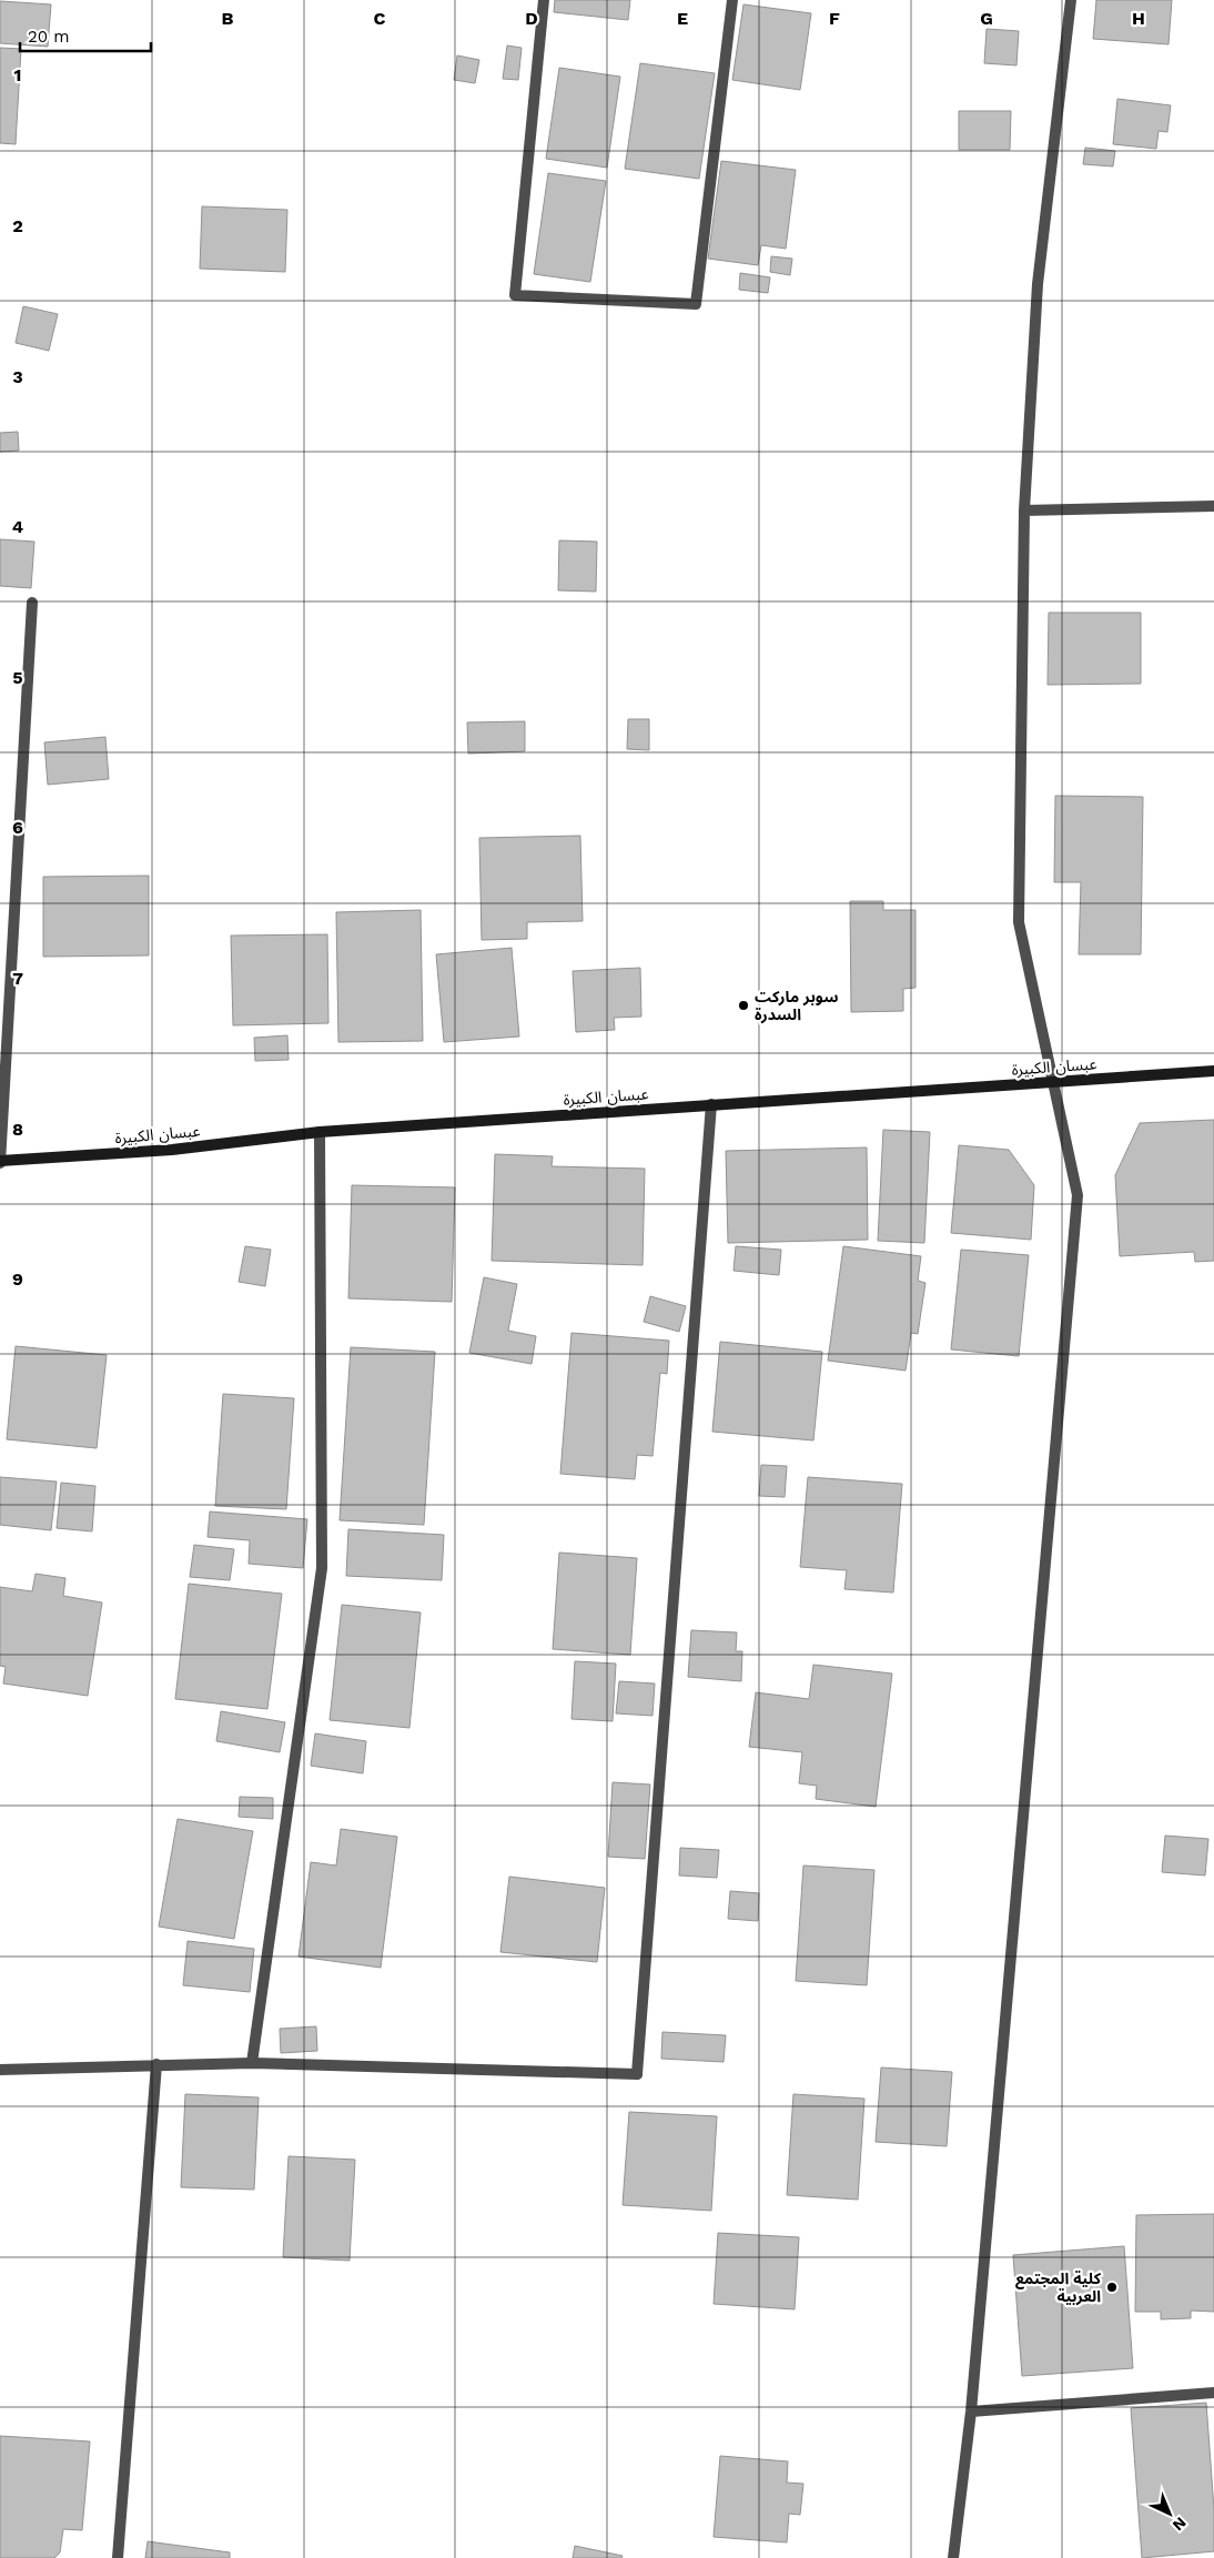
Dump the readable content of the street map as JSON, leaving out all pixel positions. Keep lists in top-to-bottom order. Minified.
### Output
{"streets":{"main road":["عبسان الكبيرة"]},"places":["سوبر ماركت السدرة","كلية المجتمع العربية"],"scale_bar":"20 m","north":"bottom right","grid":{"columns":["B","C","D","E","F","G","H"],"rows":["1","2","3","4","5","6","7","8","9"]}}
